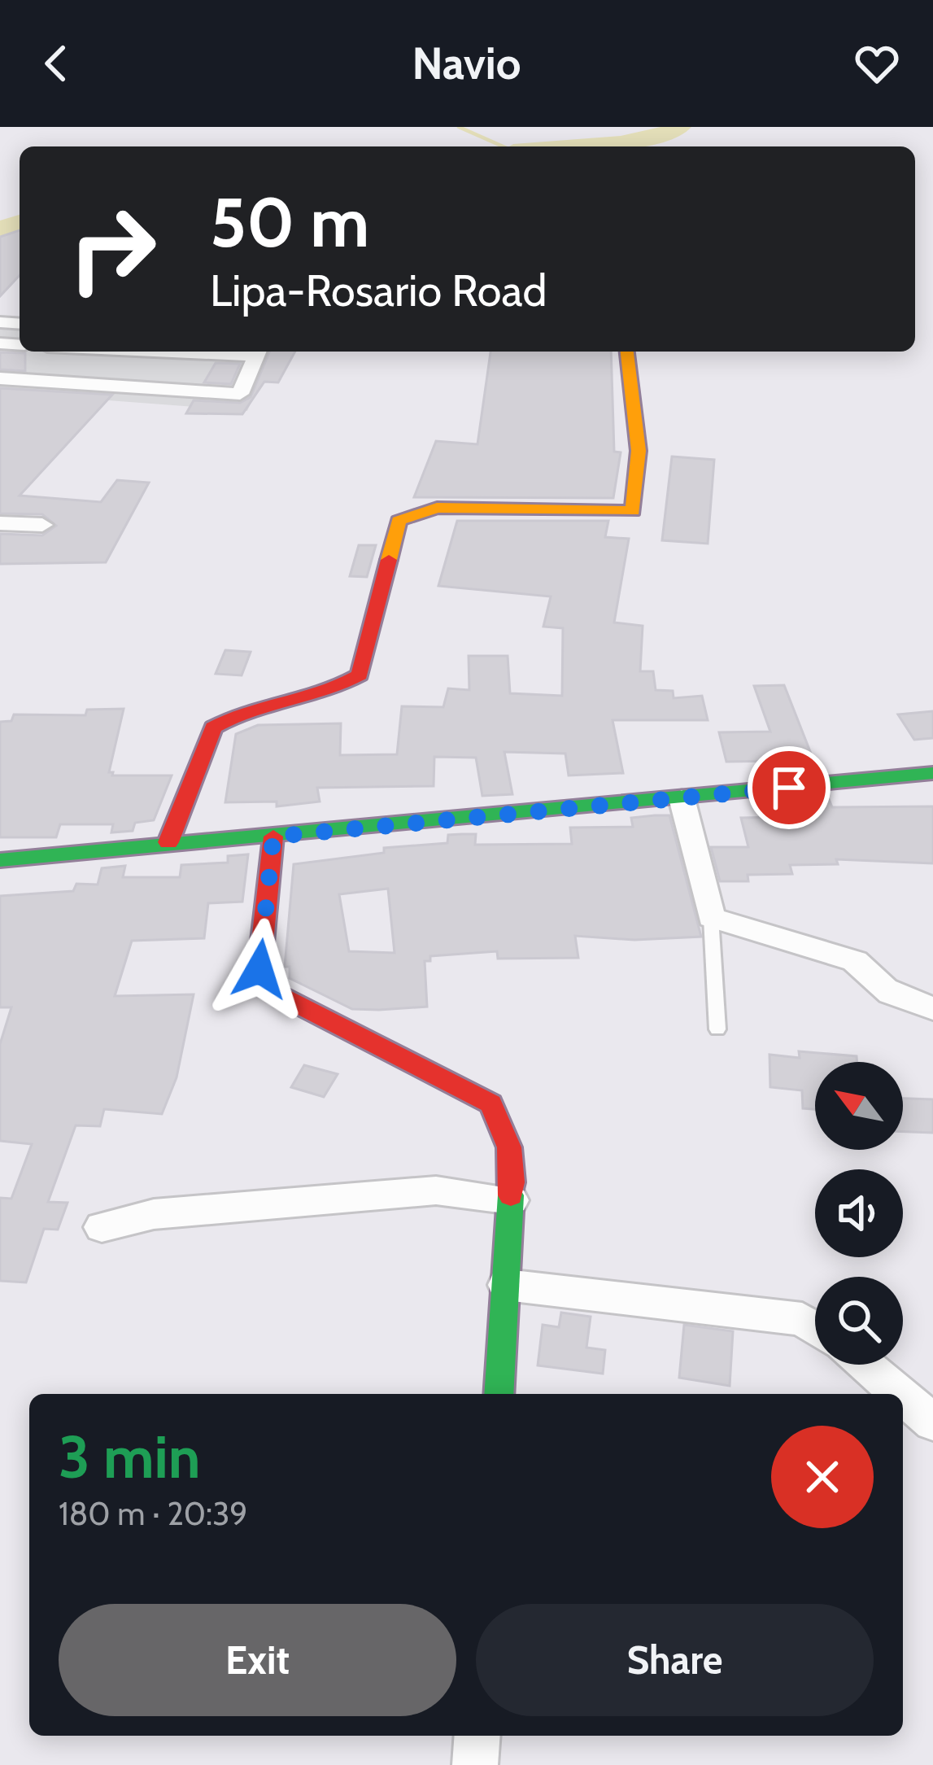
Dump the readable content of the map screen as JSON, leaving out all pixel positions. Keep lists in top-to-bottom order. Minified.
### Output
{"north":"top left","page":{"header":"Navio","turn":["50 m","Lipa-Rosario Road"],"heading":["3 min","180 m · 20:39"],"buttons":["Exit","Share"]}}
